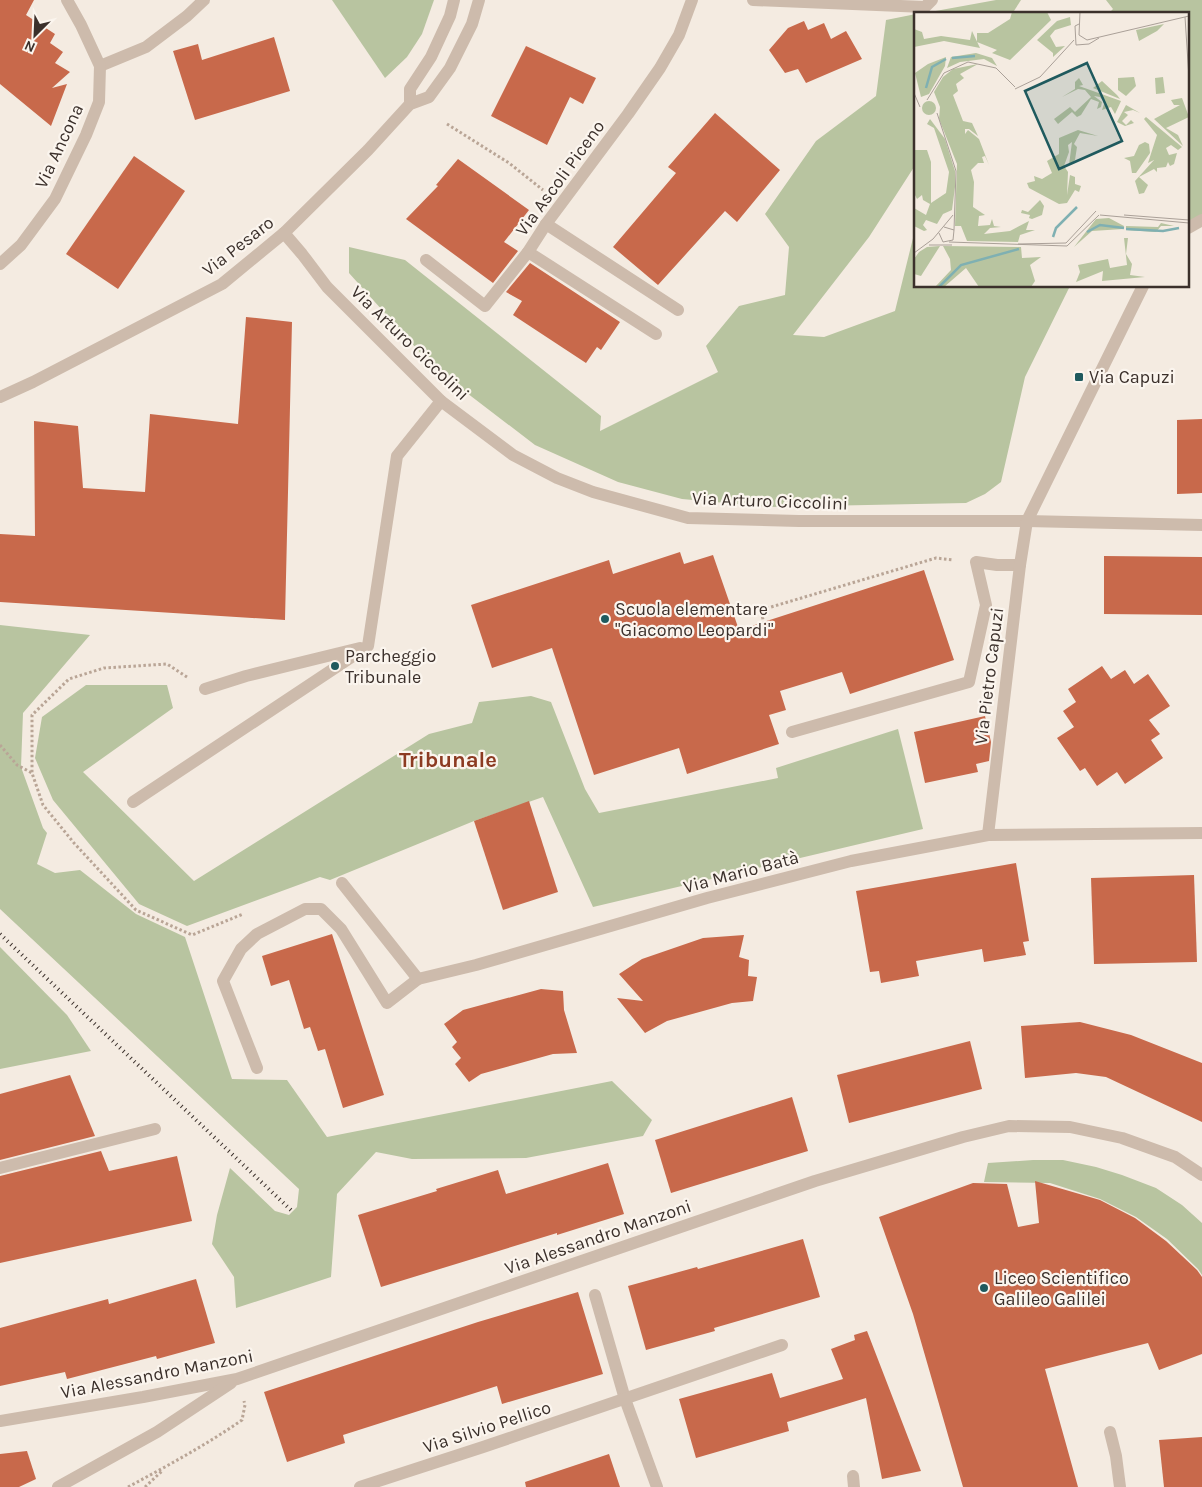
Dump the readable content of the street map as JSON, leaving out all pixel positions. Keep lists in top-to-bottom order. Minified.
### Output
{"streets":{"street":["Via Ancona","Via Ascoli Piceno","Via Pesaro","Via Arturo Ciccolini","Via Pietro Capuzi","Via Mario Batà","Via Alessandro Manzoni","Via Silvio Pellico"]},"crossings":[["Via Pesaro","Via Arturo Ciccolini"],["Via Arturo Ciccolini","Via Pietro Capuzi"],["Via Pietro Capuzi","Via Mario Batà"]],"districts":["Tribunale"],"places":{"transit":["Via Capuzi"],"other":["Scuola elementare \"Giacomo Leopardi\"","Parcheggio Tribunale","Liceo Scientifico Galileo Galilei"]},"north":"bottom left"}
